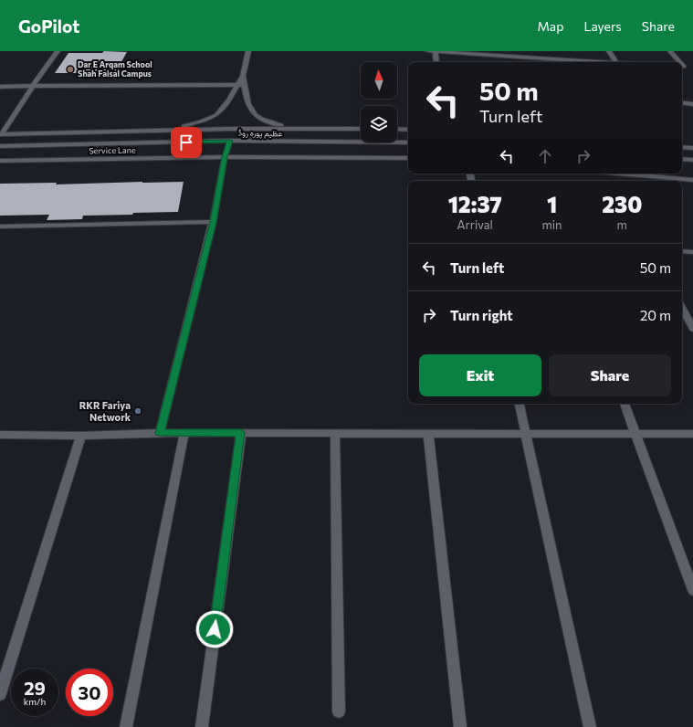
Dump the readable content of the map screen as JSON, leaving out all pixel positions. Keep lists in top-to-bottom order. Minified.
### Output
{"streets":{"street":["عظیم پورہ روڈ","Service Lane"]},"places":["Dar E Arqam School Shah Faisal Campus","RKR Fariya Network"],"north":"top","page":{"header":"GoPilot","nav":["Map","Layers","Share"],"turn":["50 m","Turn left"],"eta":["12:37","Arrival","1","min","230","m"],"list":[{"name":"Turn left","value":"50 m"},{"name":"Turn right","value":"20 m"}],"buttons":["Exit","Share"],"speed":"29 km/h","limit":"30"}}
